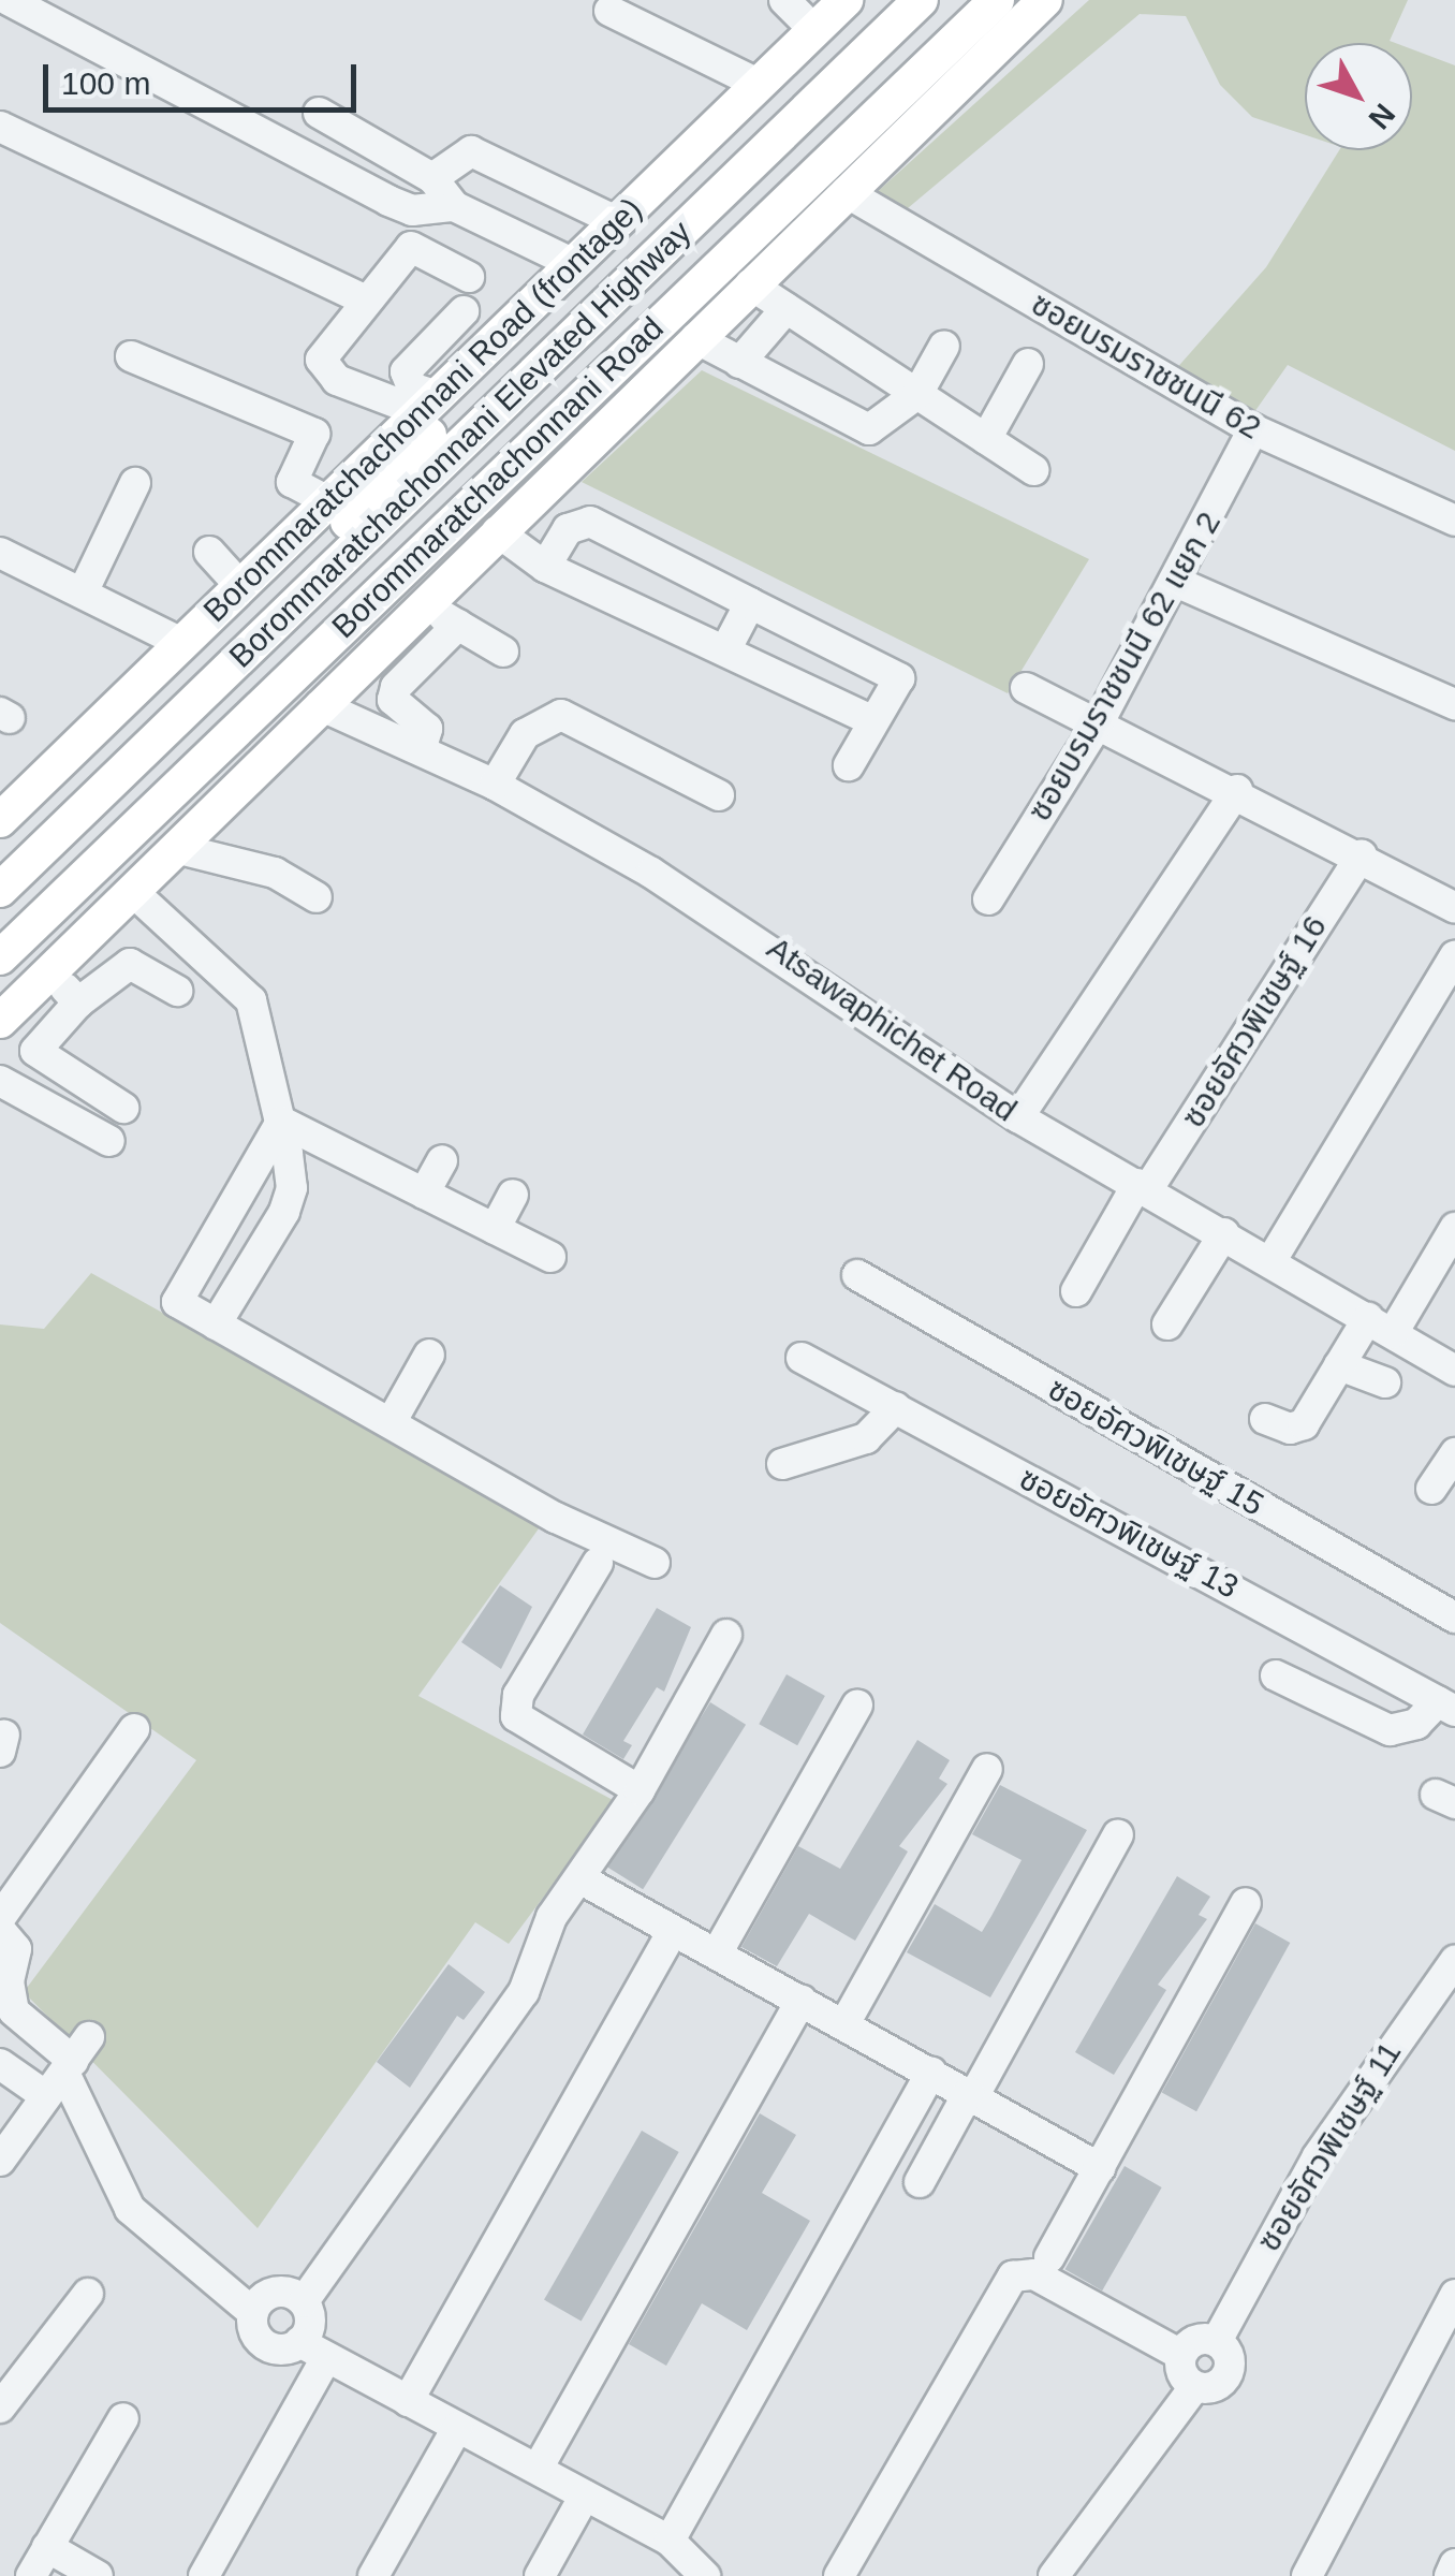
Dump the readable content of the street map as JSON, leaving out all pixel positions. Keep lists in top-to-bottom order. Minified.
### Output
{"streets":{"main road":["Borommaratchachonnani Road (frontage)","Borommaratchachonnani Elevated Highway","Borommaratchachonnani Road"],"street":["ซอยบรมราชชนนี 62","ซอยบรมราชชนนี 62 แยก 2","ซอยอัศวพิเชษฐ์ 16","Atsawaphichet Road","ซอยอัศวพิเชษฐ์ 15","ซอยอัศวพิเชษฐ์ 13","ซอยอัศวพิเชษฐ์ 11"]},"crossings":[["ซอยบรมราชชนนี 62","ซอยบรมราชชนนี 62 แยก 2"],["ซอยอัศวพิเชษฐ์ 16","Atsawaphichet Road"]],"scale_bar":"100 m","north":"bottom right"}
